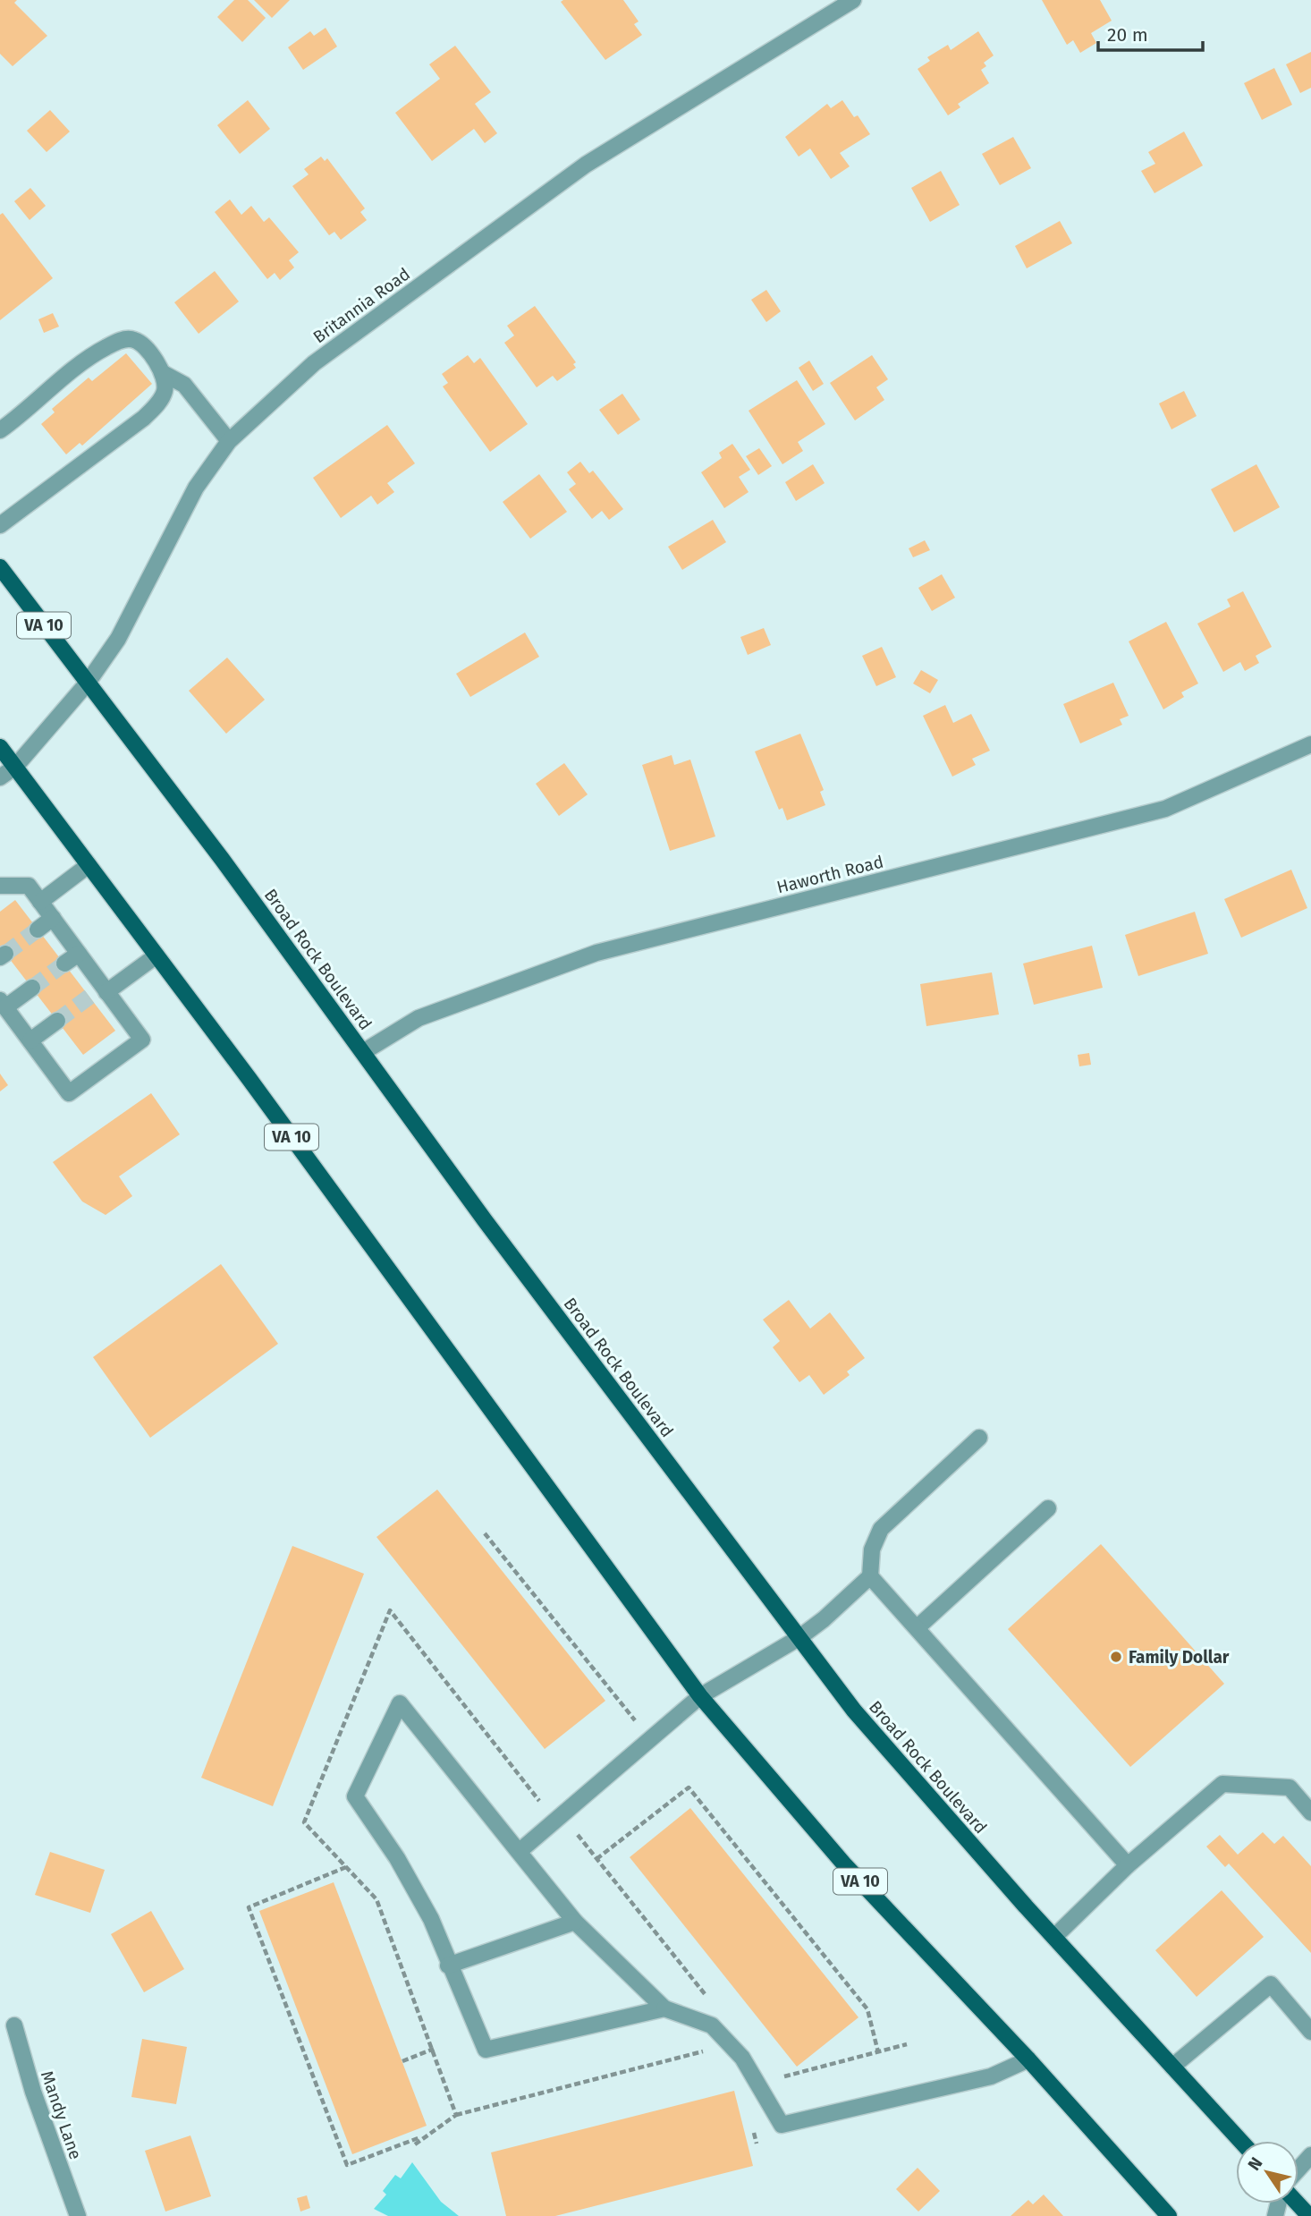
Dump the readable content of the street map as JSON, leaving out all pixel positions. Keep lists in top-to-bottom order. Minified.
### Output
{"streets":{"main road":["VA 10","Broad Rock Boulevard"],"street":["Britannia Road","Haworth Road","Mandy Lane"]},"crossings":[["Britannia Road","VA 10"],["Britannia Road","Broad Rock Boulevard"],["Haworth Road","Broad Rock Boulevard"]],"places":["Family Dollar"],"scale_bar":"20 m","north":"top left"}
